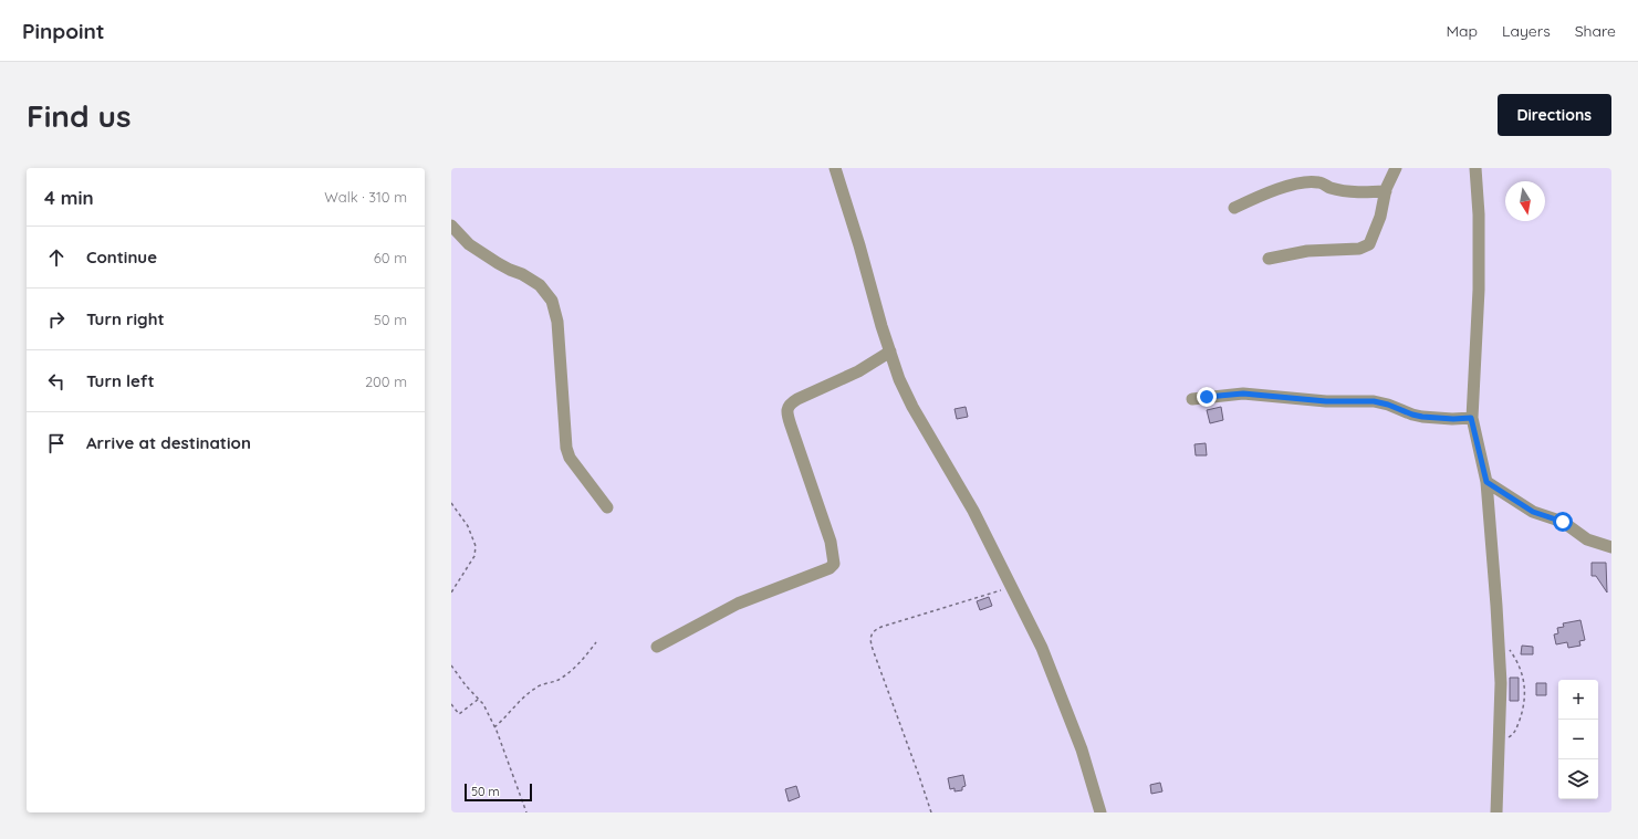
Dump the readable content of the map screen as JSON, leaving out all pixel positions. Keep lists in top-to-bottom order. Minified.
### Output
{"scale_bar":"50 m","north":"bottom","page":{"header":"Pinpoint","nav":["Map","Layers","Share"],"buttons":"Directions","title":"Find us","heading":["4 min","Walk · 310 m"],"list":[["Continue","60 m"],["Turn right","50 m"],["Turn left","200 m"],"Arrive at destination"],"map_buttons":["+","−"],"scale":"50 m"}}
